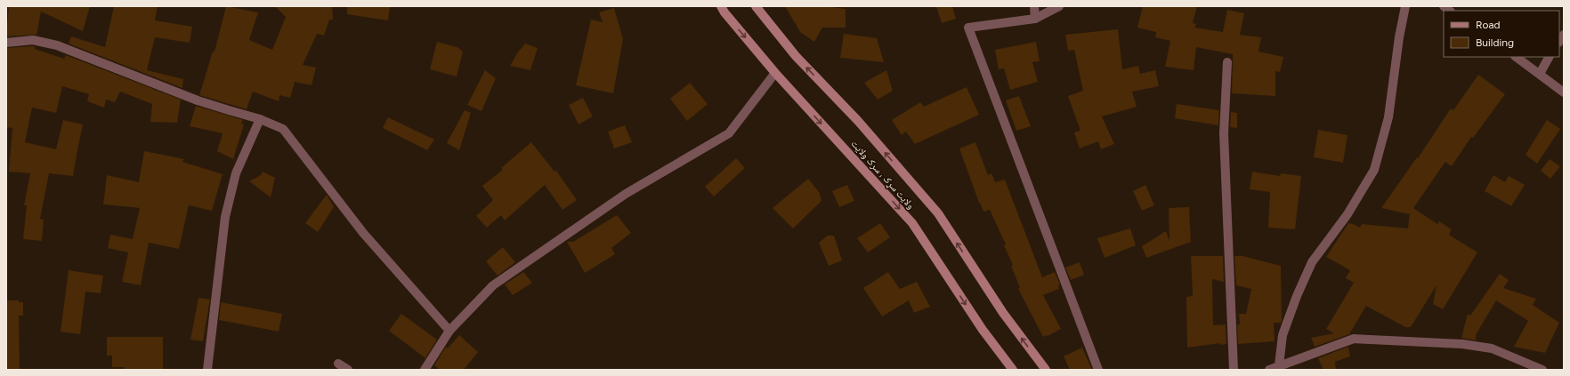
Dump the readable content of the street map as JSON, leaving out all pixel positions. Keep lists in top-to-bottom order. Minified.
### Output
{"streets":{"main road":["ولایت سړک ، سرک ولایت"]},"legend":["Road","Building"]}
